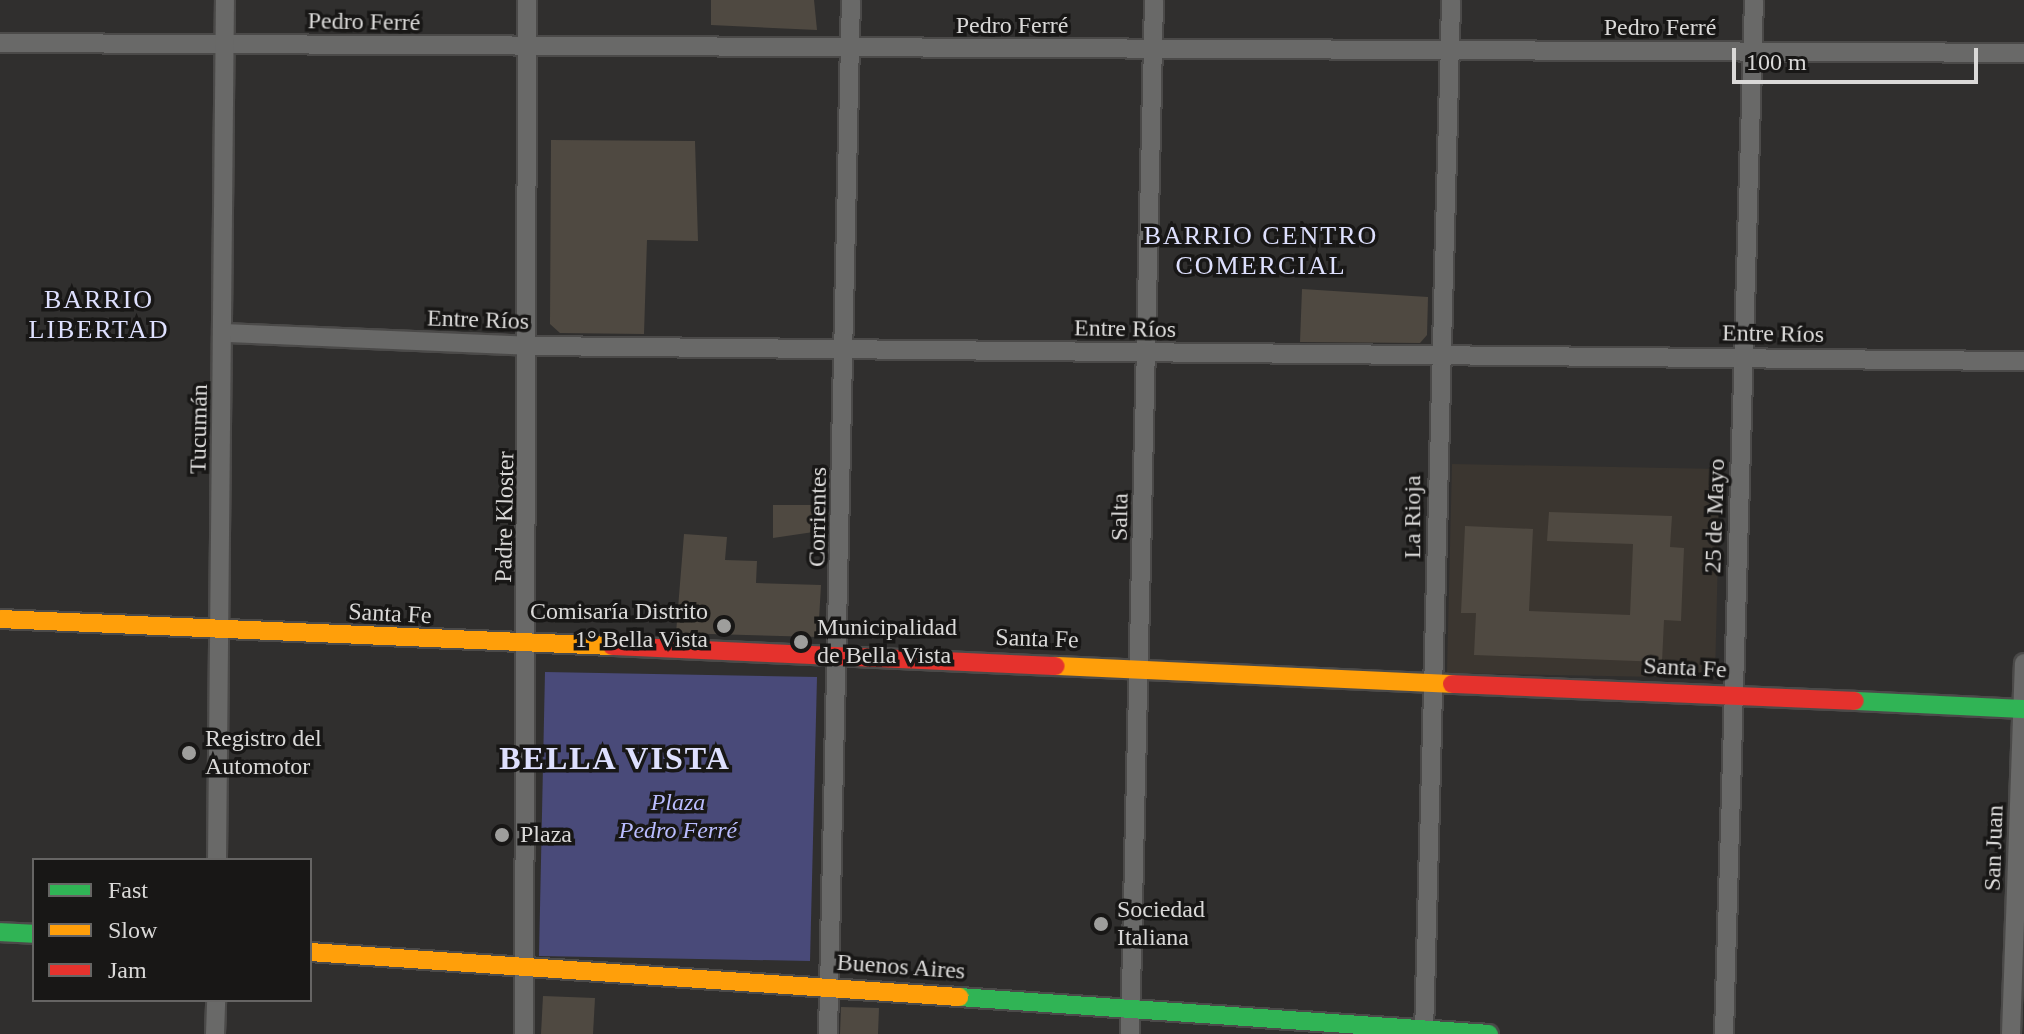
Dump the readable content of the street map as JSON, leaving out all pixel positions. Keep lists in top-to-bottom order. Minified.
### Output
{"streets":{"street":["Pedro Ferré","Entre Ríos","Tucumán","25 de Mayo","Padre Kloster","Corrientes","Salta","La Rioja","Santa Fe","San Juan","Buenos Aires"]},"crossings":[["Pedro Ferré","Tucumán"],["Pedro Ferré","25 de Mayo"],["Pedro Ferré","Padre Kloster"],["Pedro Ferré","Corrientes"],["Pedro Ferré","Salta"],["Pedro Ferré","La Rioja"],["Entre Ríos","Tucumán"],["Entre Ríos","25 de Mayo"],["Entre Ríos","Padre Kloster"],["Entre Ríos","Corrientes"],["Entre Ríos","Salta"],["Entre Ríos","La Rioja"],["Tucumán","Santa Fe"],["25 de Mayo","Santa Fe"],["Padre Kloster","Santa Fe"],["Padre Kloster","Buenos Aires"],["Corrientes","Santa Fe"],["Corrientes","Buenos Aires"],["Salta","Santa Fe"],["Salta","Buenos Aires"],["La Rioja","Santa Fe"],["La Rioja","Buenos Aires"],["Santa Fe","San Juan"]],"districts":["BARRIO CENTRO COMERCIAL","BARRIO LIBERTAD","BELLA VISTA"],"parks":["Plaza Pedro Ferré"],"places":["Comisaría Distrito 1° Bella Vista","Municipalidad de Bella Vista","Registro del Automotor","Plaza","Sociedad Italiana"],"legend":["Fast","Slow","Jam"],"scale_bar":"100 m"}
